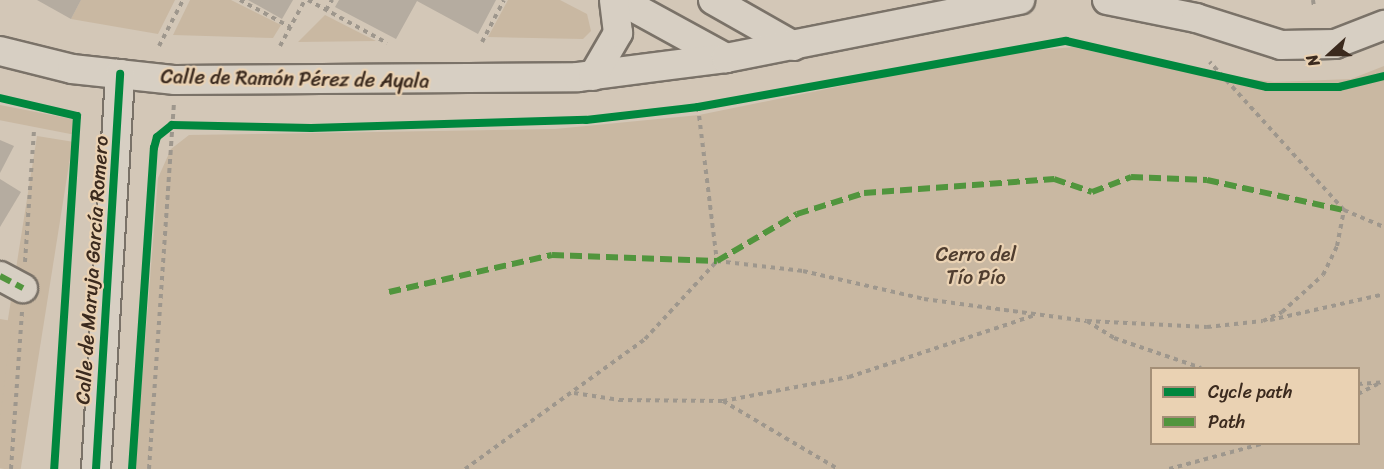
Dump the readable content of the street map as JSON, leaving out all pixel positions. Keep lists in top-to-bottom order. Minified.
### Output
{"streets":{"street":["Calle de Ramón Pérez de Ayala","Calle de Maruja García Romero"]},"crossings":[["Calle de Ramón Pérez de Ayala","Calle de Maruja García Romero"]],"parks":["Cerro del Tío Pío"],"legend":["Cycle path","Path"],"north":"left"}
